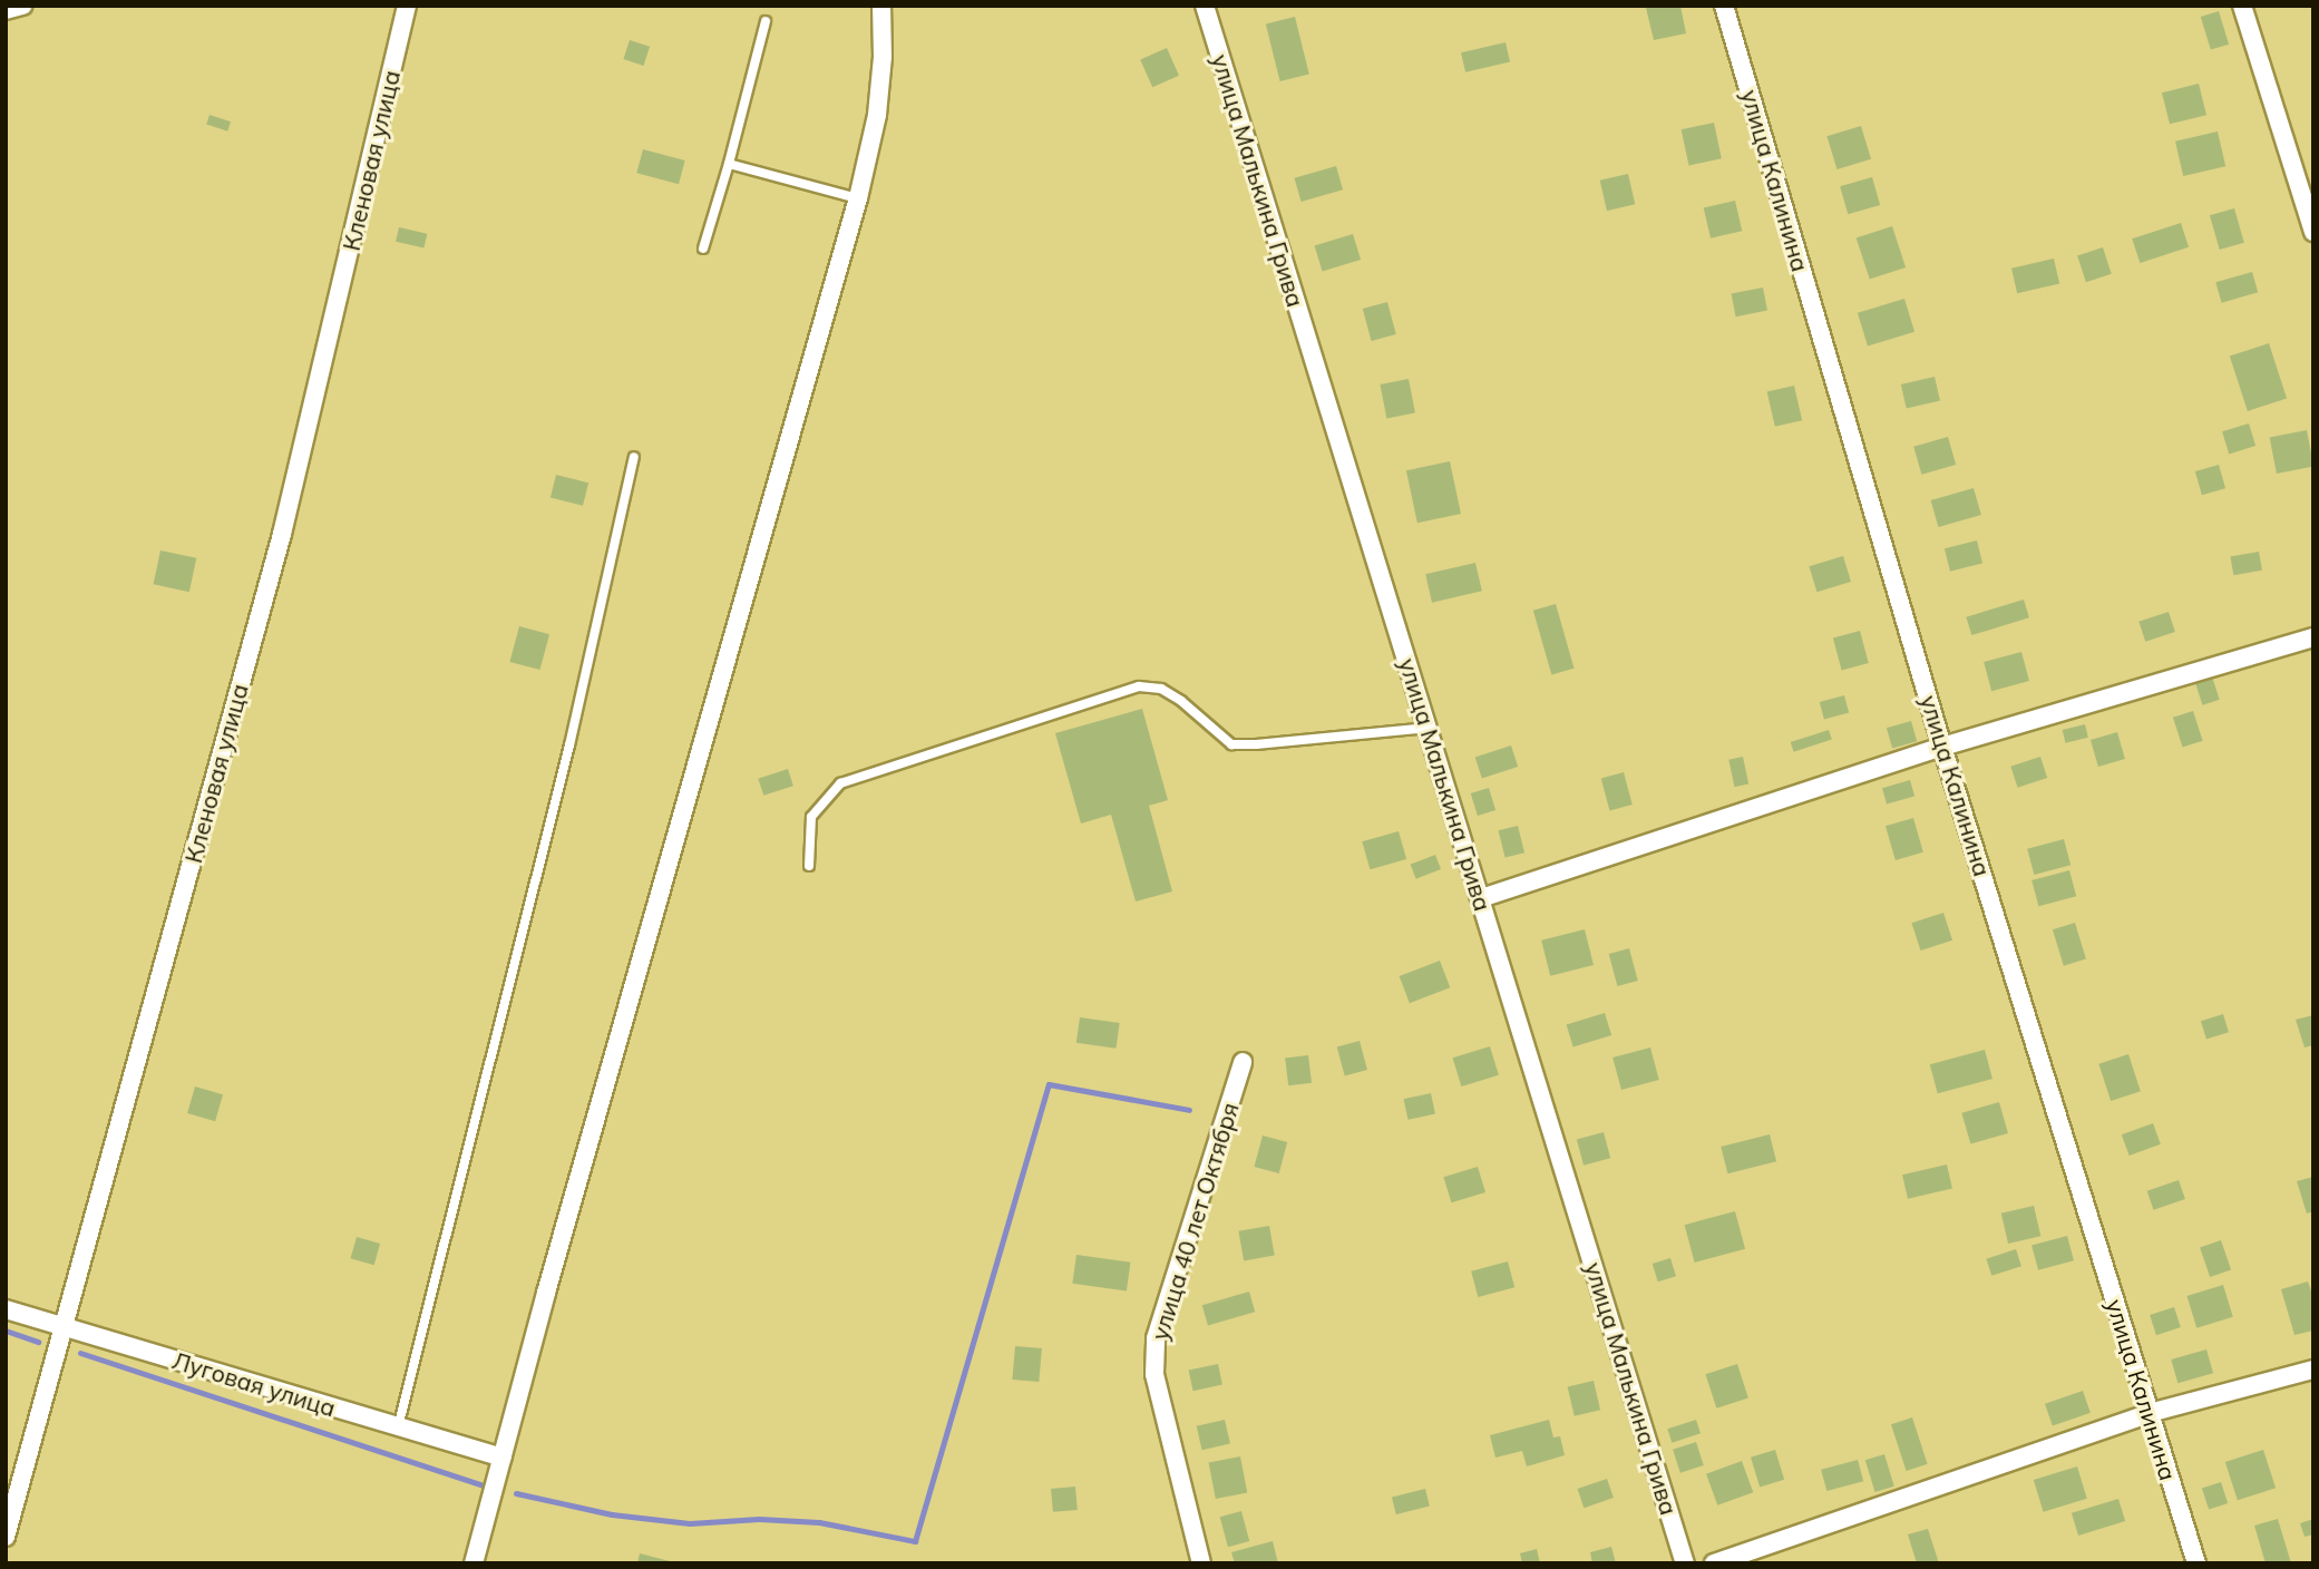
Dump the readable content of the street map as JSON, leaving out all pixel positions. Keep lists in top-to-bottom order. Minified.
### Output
{"streets":{"street":["Кленовая улица","улица Малькина Грива","улица Калинина","улица 40 лет Октября","Луговая улица"]},"crossings":[["Кленовая улица","Луговая улица"]]}
